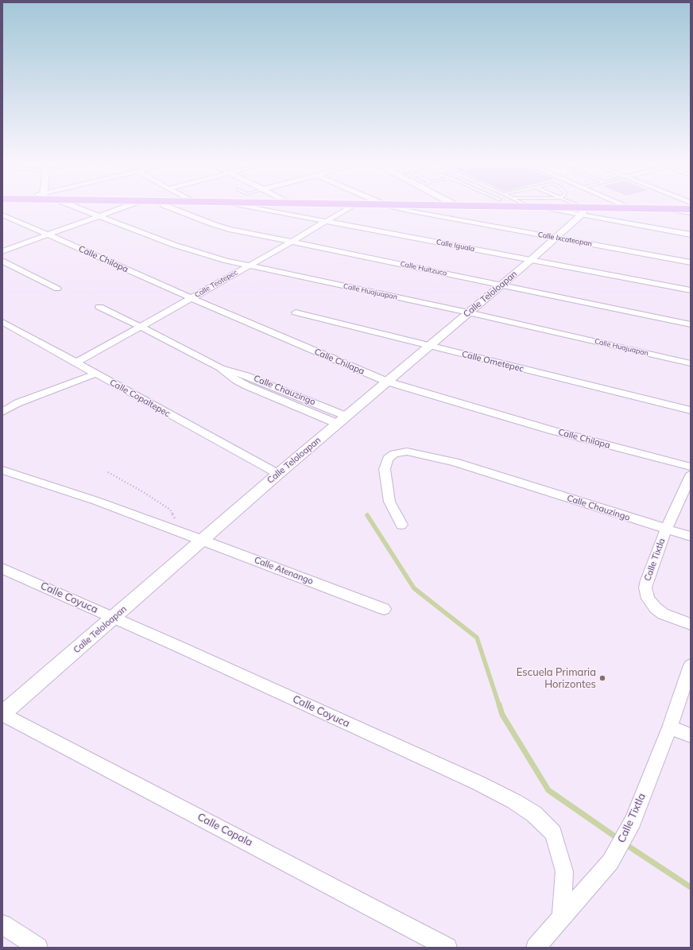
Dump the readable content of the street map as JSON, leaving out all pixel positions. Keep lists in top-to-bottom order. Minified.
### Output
{"streets":{"street":["Calle Ixcateopan","Calle Iguala","Calle Chilapa","Calle Huitzuco","Calle Teotepec","Calle Huajuapan","Calle Teloloapan","Calle Ometepec","Calle Chauzingo","Calle Copaltepec","Calle Tixtla","Calle Atenango","Calle Coyuca","Calle Copala"]},"crossings":[["Calle Ixcateopan","Calle Teloloapan"],["Calle Iguala","Calle Teotepec"],["Calle Iguala","Calle Teloloapan"],["Calle Chilapa","Calle Teotepec"],["Calle Chilapa","Calle Teloloapan"],["Calle Huitzuco","Calle Teotepec"],["Calle Huitzuco","Calle Teloloapan"],["Calle Teotepec","Calle Huajuapan"],["Calle Teotepec","Calle Chauzingo"],["Calle Teotepec","Calle Copaltepec"],["Calle Huajuapan","Calle Teloloapan"],["Calle Teloloapan","Calle Ometepec"],["Calle Teloloapan","Calle Chauzingo"],["Calle Teloloapan","Calle Copaltepec"],["Calle Teloloapan","Calle Atenango"],["Calle Teloloapan","Calle Coyuca"],["Calle Teloloapan","Calle Copala"],["Calle Chauzingo","Calle Tixtla"],["Calle Tixtla","Calle Coyuca"]],"places":["Escuela Primaria Horizontes"]}
